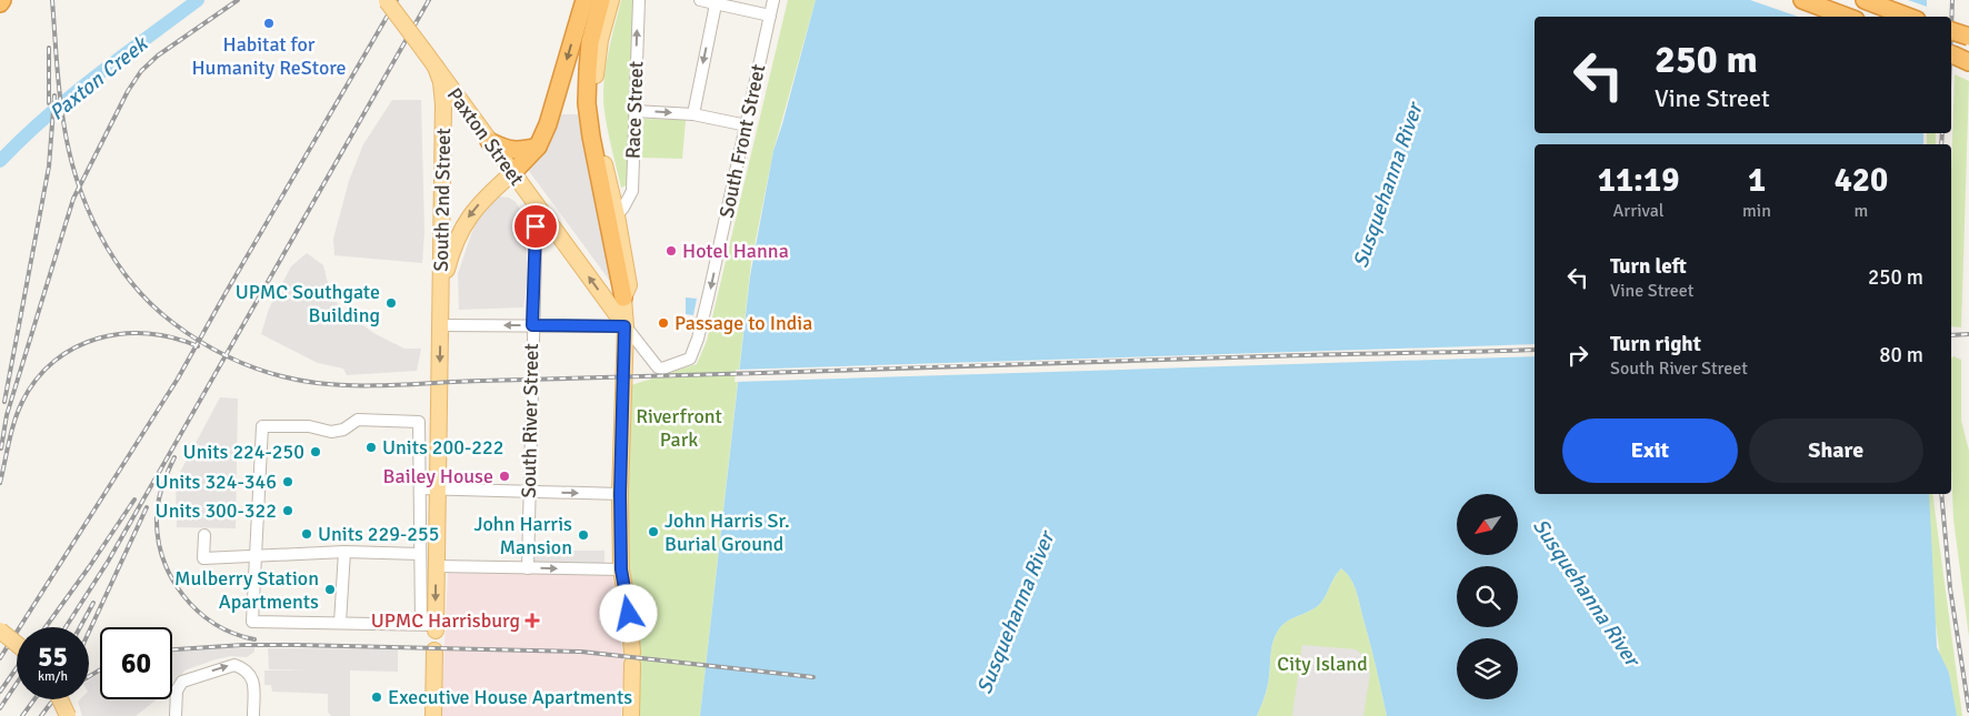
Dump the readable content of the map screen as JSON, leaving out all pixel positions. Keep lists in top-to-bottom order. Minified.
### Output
{"streets":{"main road":["Paxton Street","South 2nd Street"],"street":["Race Street","South Front Street","South River Street"]},"crossings":[["Paxton Street","South Front Street"],["Paxton Street","South 2nd Street"],["Paxton Street","South River Street"]],"one_way":["Paxton Street"],"water":["Paxton Creek","Susquehanna River"],"parks":["Riverfront Park","City Island"],"places":{"other":["Habitat for Humanity ReStore","Hotel Hanna","UPMC Southgate Building","Passage to India","Units 200-222","Units 224-250","Bailey House","Units 324-346","Units 300-322","John Harris Sr. Burial Ground","Units 229-255","John Harris Mansion","Mulberry Station Apartments","Executive House Apartments"],"health":["UPMC Harrisburg"]},"north":"bottom left","page":{"turn":["250 m","Vine Street"],"eta":["11:19","Arrival","1","min","420","m"],"list":[{"name":"Turn left","note":"Vine Street","value":"250 m"},{"name":"Turn right","note":"South River Street","value":"80 m"}],"buttons":["Exit","Share"],"speed":"55 km/h","limit":"60"}}
